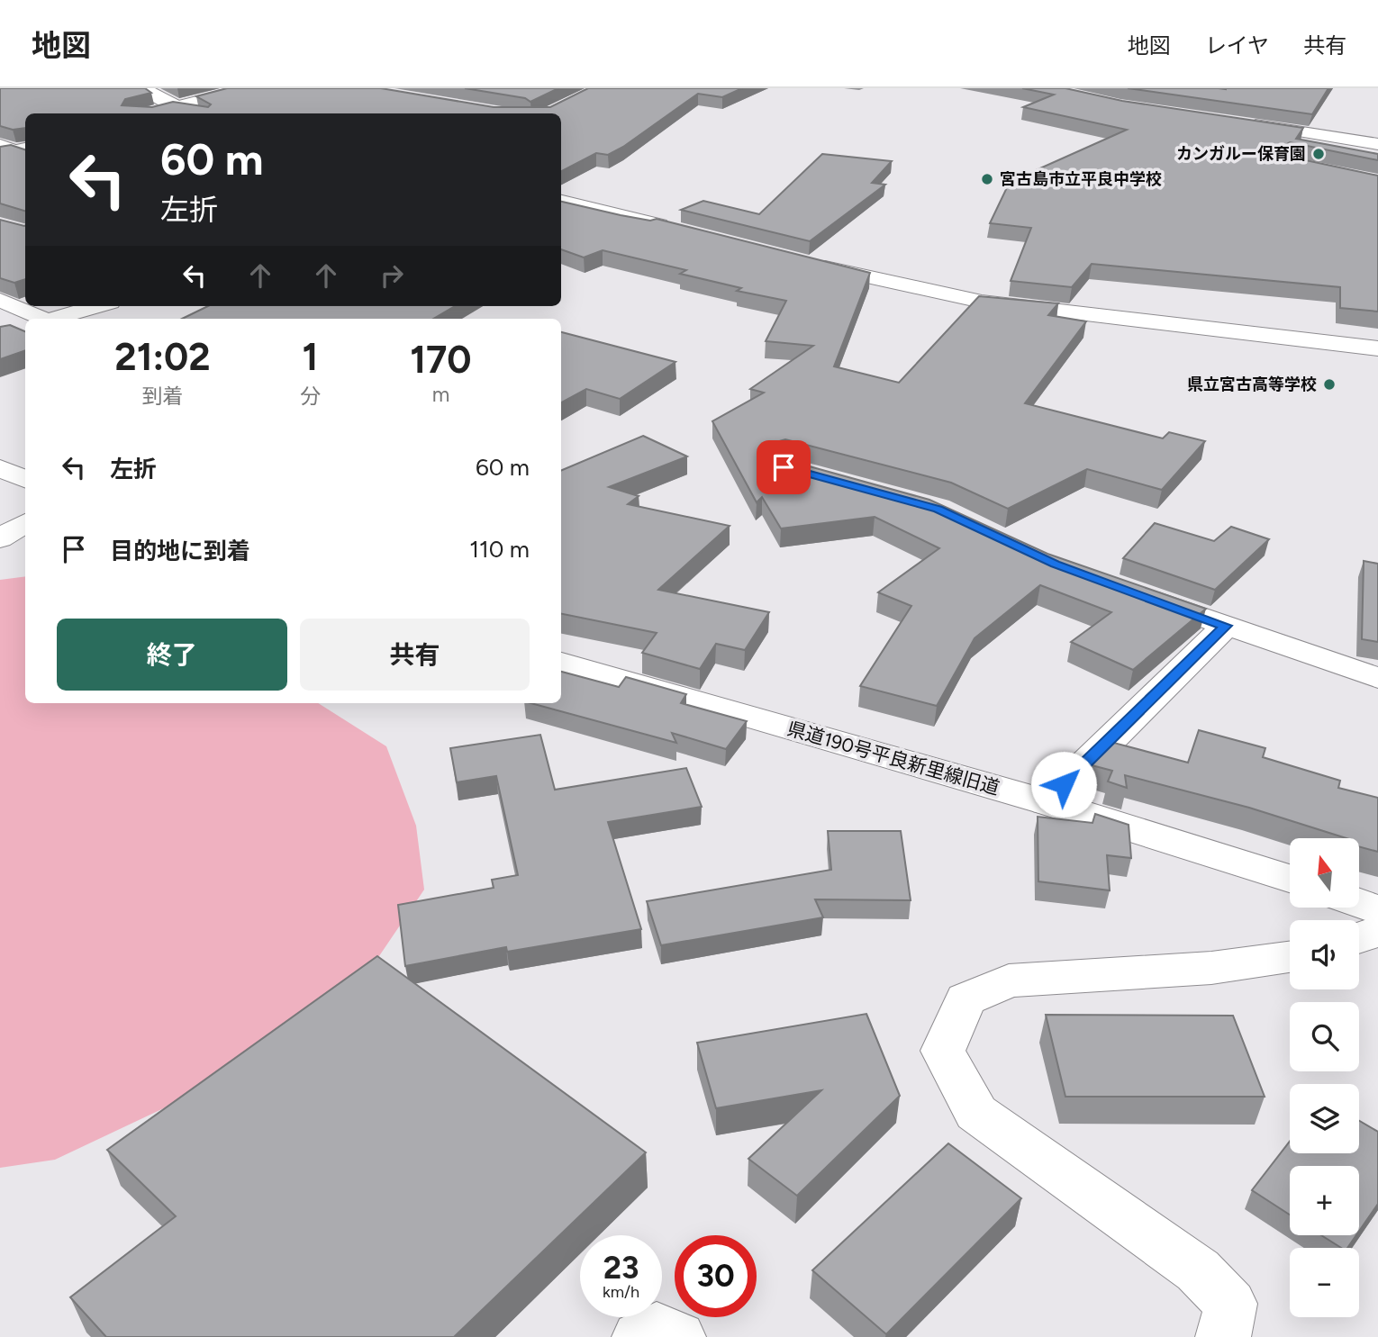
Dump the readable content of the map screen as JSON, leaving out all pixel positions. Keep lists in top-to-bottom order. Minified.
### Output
{"streets":{"street":["県道190号平良新里線旧道"]},"places":["カンガルー保育園","宮古島市立平良中学校","県立宮古高等学校"],"north":"top","page":{"header":"地図","nav":["地図","レイヤ","共有"],"turn":["60 m","左折"],"eta":["21:02","到着","1","分","170","m"],"list":[{"name":"左折","value":"60 m"},{"name":"目的地に到着","value":"110 m"}],"buttons":["終了","共有"],"map_buttons":["+","−"],"speed":"23 km/h","limit":"30"}}
